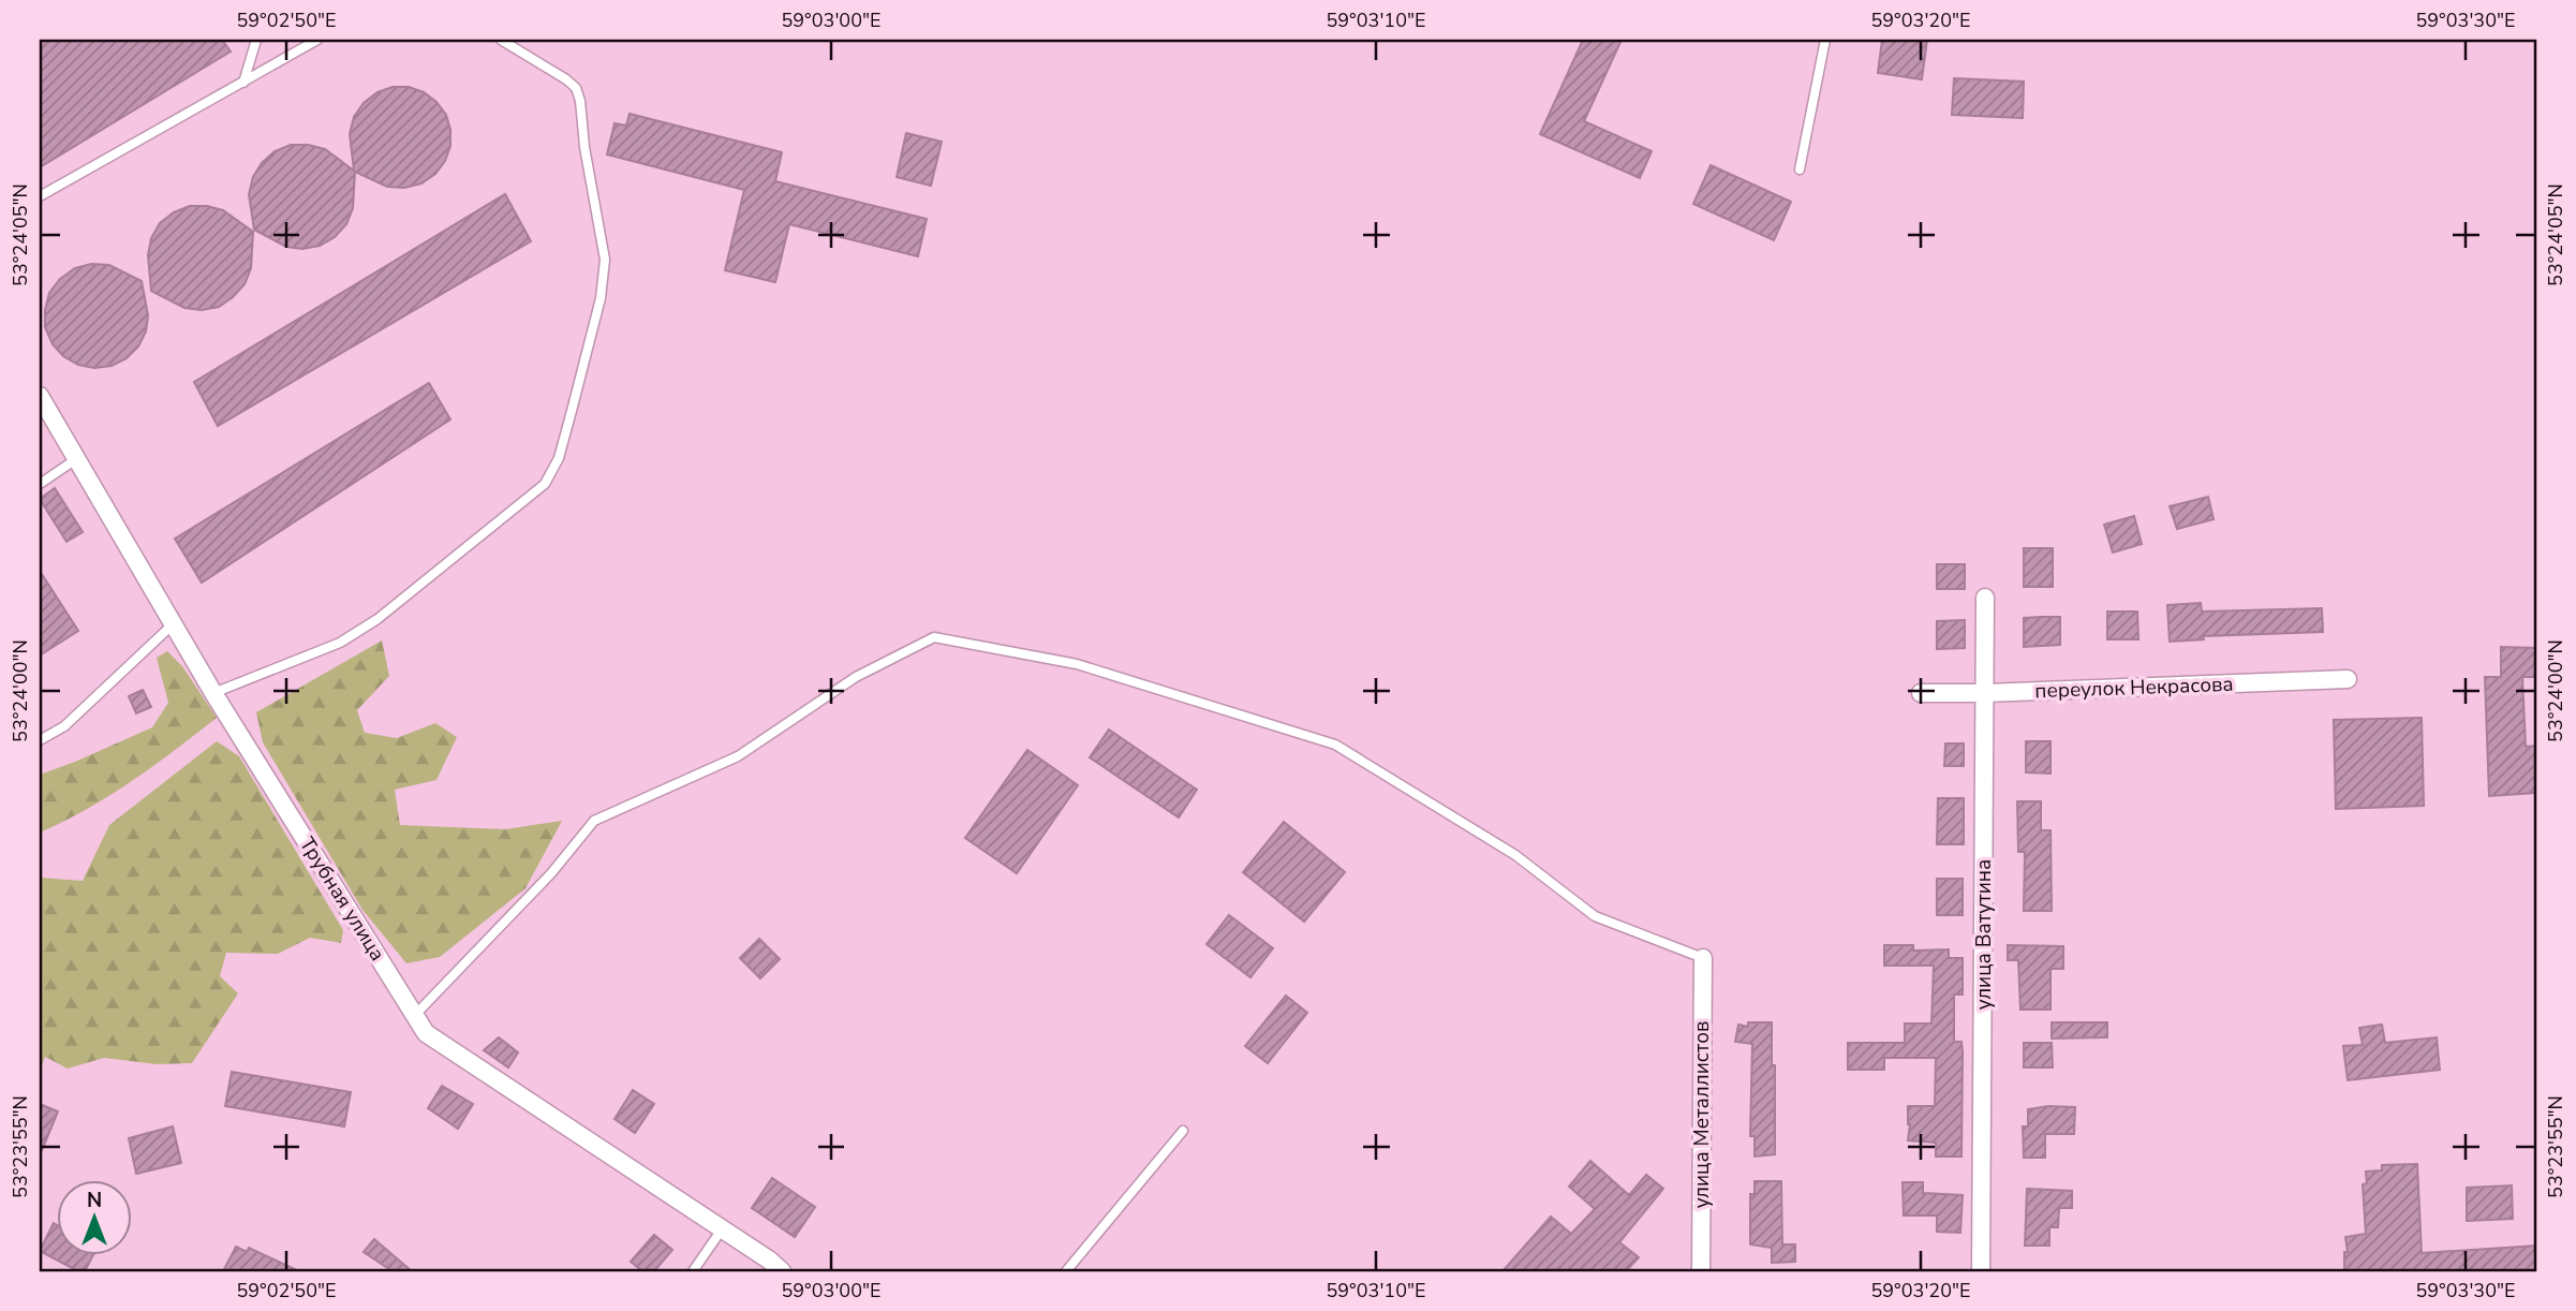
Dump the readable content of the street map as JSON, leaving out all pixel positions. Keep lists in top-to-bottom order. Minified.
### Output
{"streets":{"street":["переулок Некрасова","Трубная улица","улица Ватутина","улица Металлистов"]},"crossings":[["переулок Некрасова","улица Ватутина"]],"north":"top","coordinates":["59°02'50\"E","59°03'00\"E","59°03'10\"E","59°03'20\"E","59°03'30\"E","53°24'05\"N","53°24'00\"N","53°23'55\"N"]}
